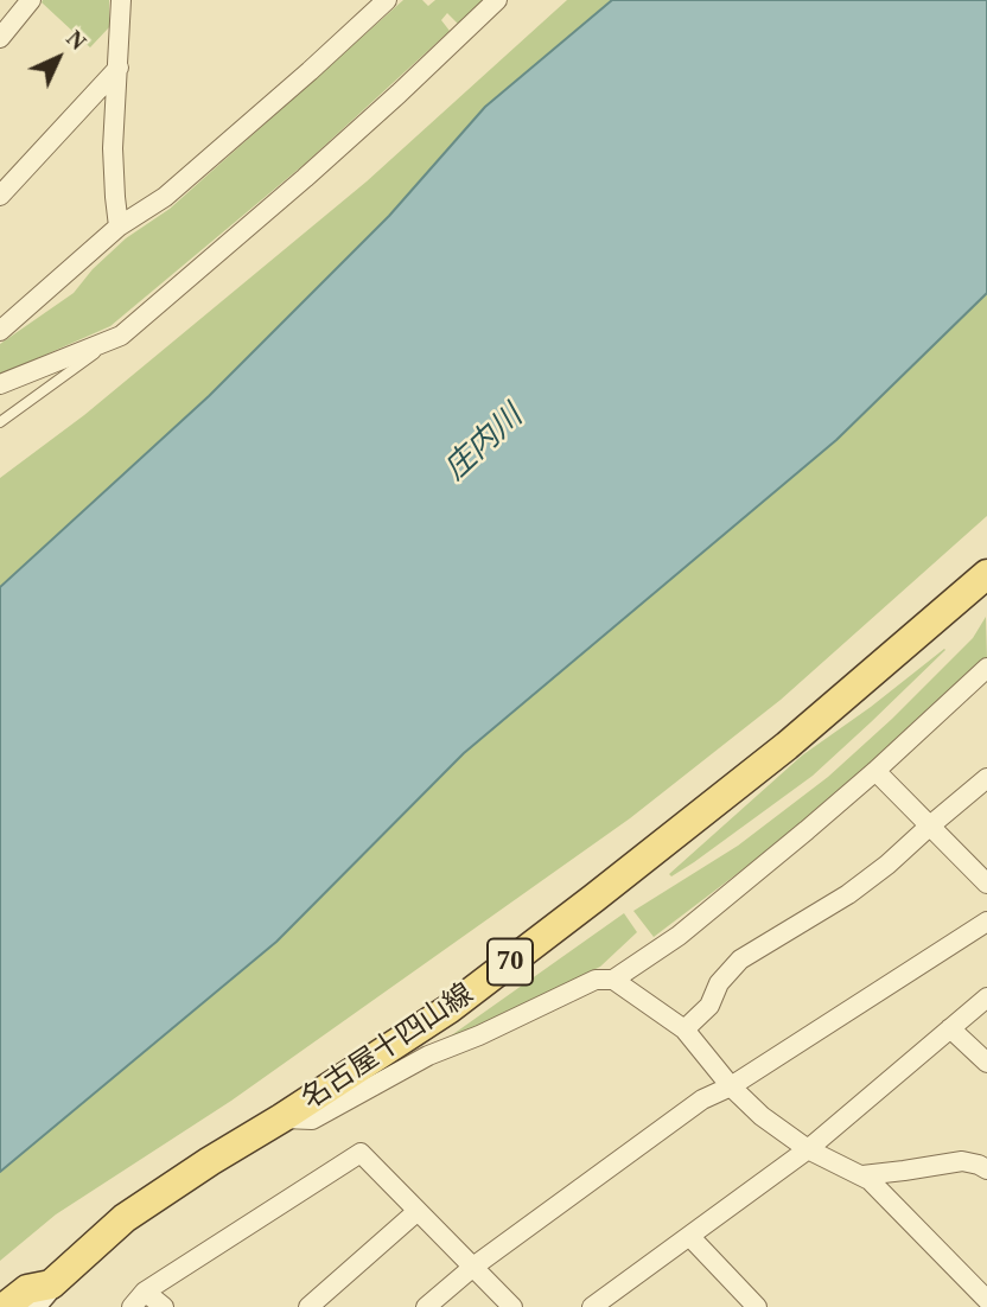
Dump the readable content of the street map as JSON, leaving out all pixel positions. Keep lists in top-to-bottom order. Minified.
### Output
{"streets":{"main road":["70","名古屋十四山線"]},"water":["庄内川"],"north":"top right"}
